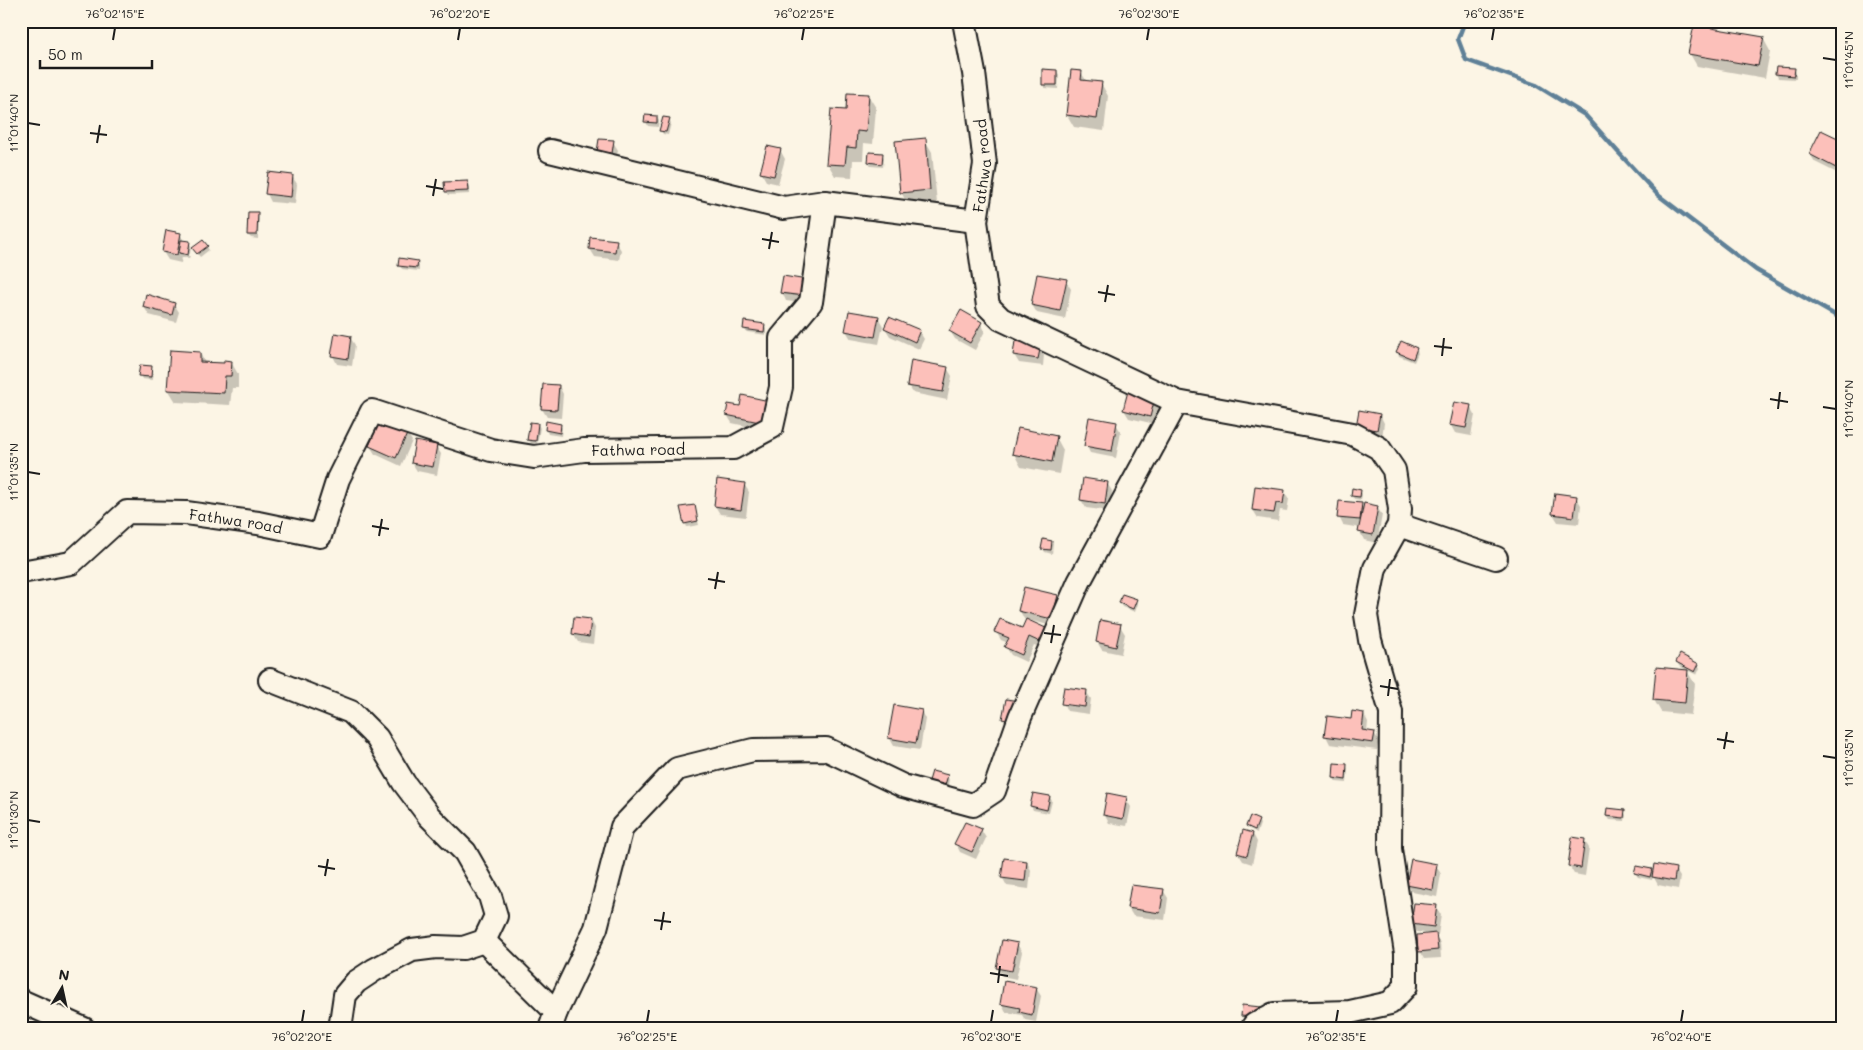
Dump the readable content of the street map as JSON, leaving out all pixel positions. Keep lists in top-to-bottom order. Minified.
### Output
{"streets":{"street":["Fathwa road"]},"scale_bar":"50 m","north":"top","coordinates":["76°02'15\"E","76°02'20\"E","76°02'25\"E","76°02'30\"E","76°02'35\"E","11°01'45\"N","11°01'40\"N","11°01'35\"N","11°01'30\"N","76°02'40\"E"]}
